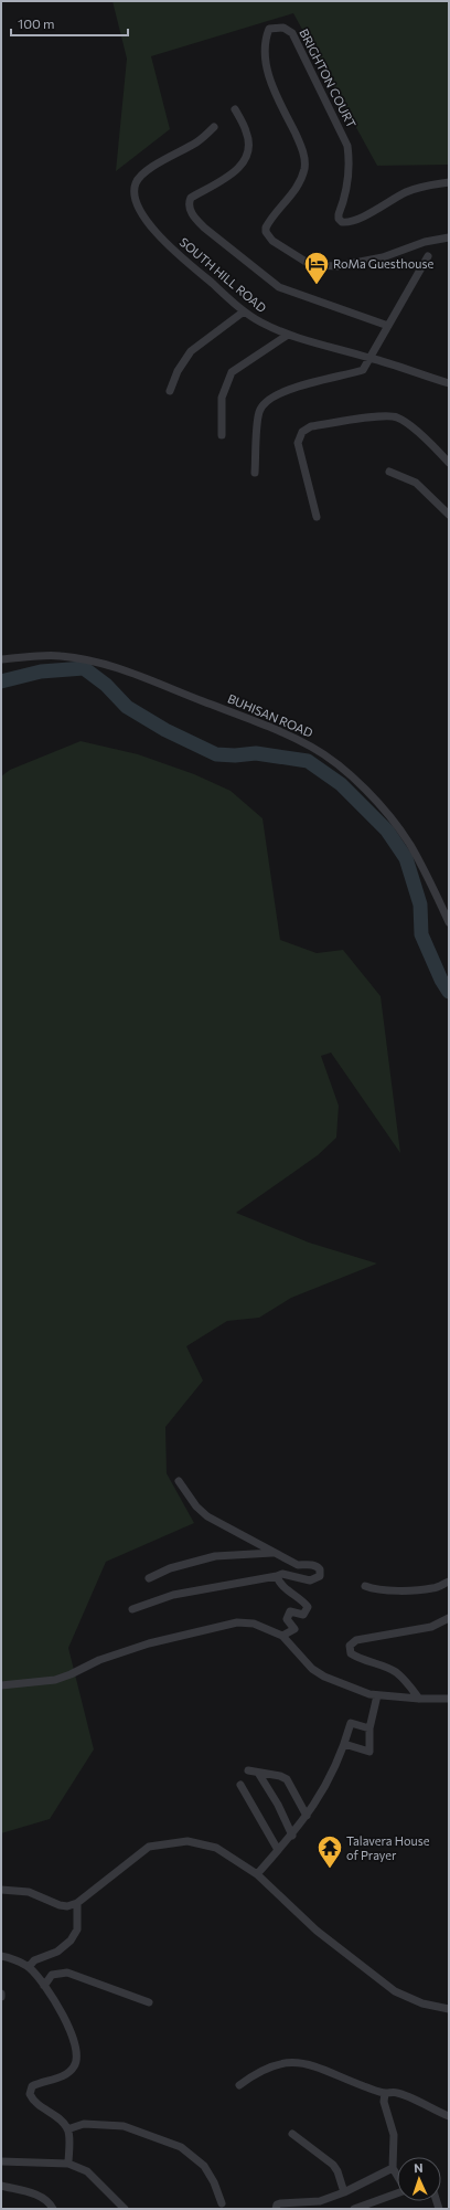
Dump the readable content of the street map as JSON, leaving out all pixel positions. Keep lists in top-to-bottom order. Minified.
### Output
{"streets":{"street":["BRIGHTON COURT","SOUTH HILL ROAD","BUHISAN ROAD"]},"places":{"hotel":["RoMa Guesthouse"],"temple":["Talavera House of Prayer"]},"scale_bar":"100 m","north":"top"}
